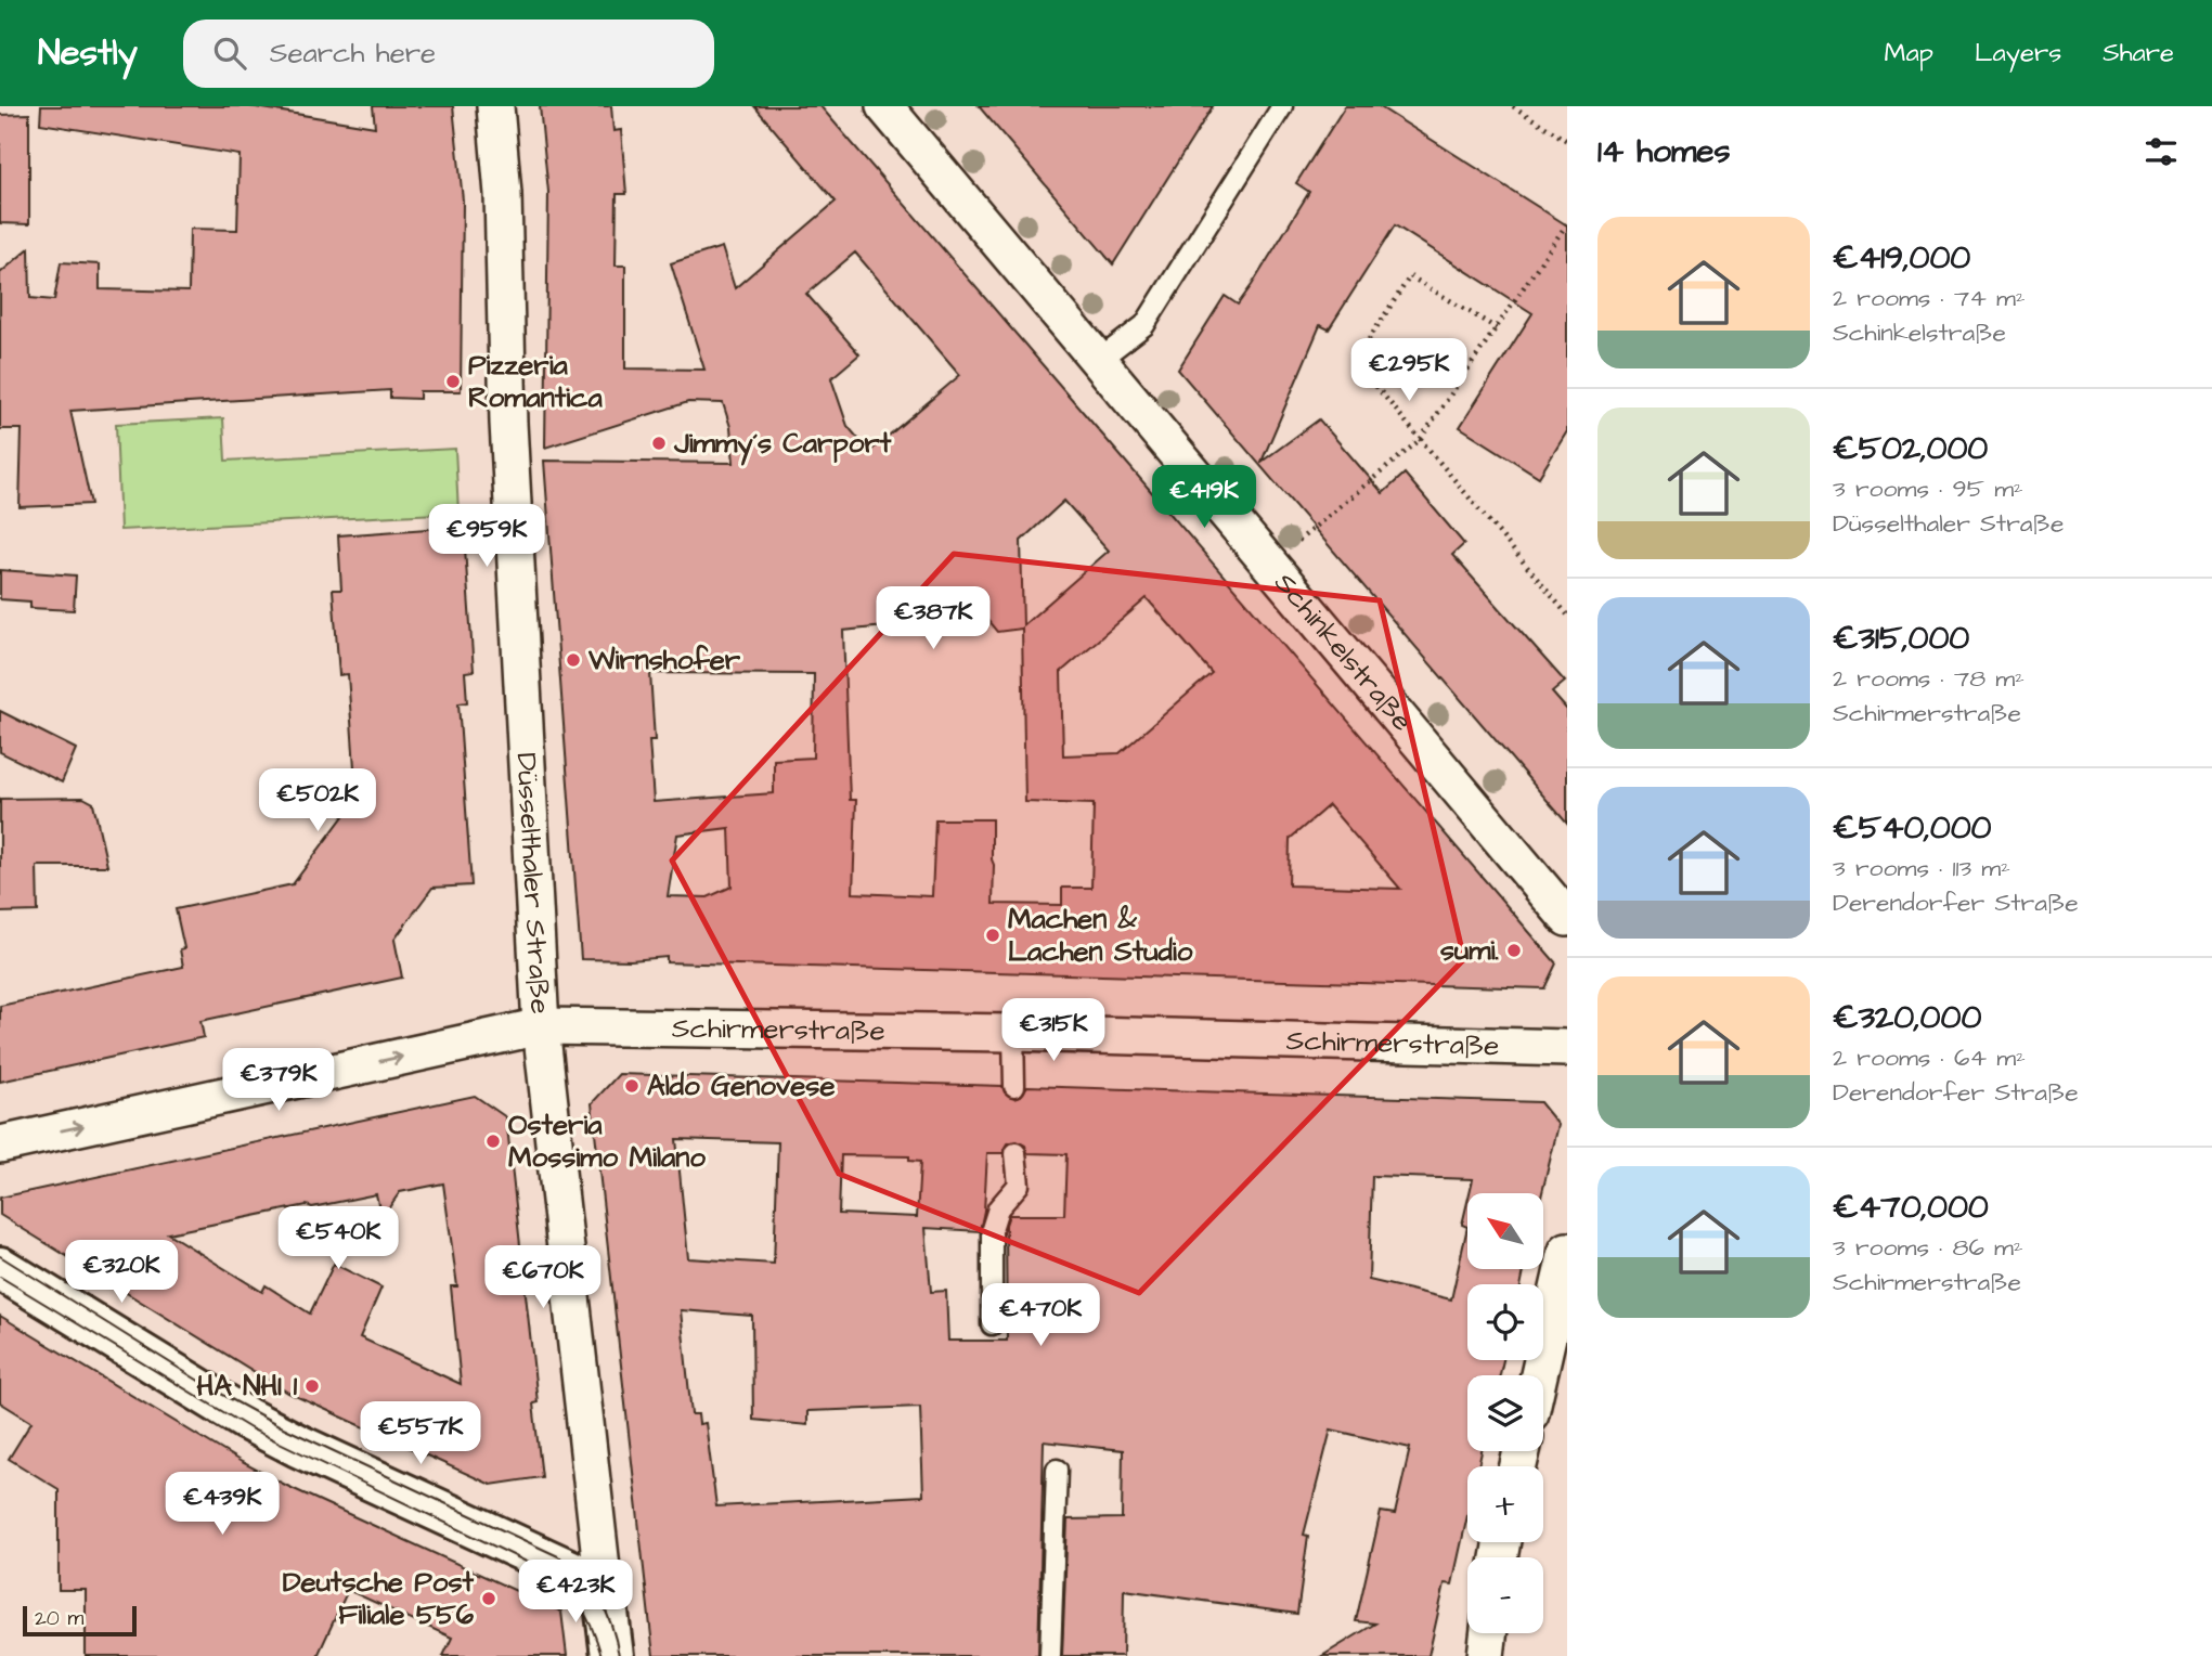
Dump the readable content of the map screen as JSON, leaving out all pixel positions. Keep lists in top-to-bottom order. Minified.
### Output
{"streets":{"street":["Schinkelstraße","Düsselthaler Straße","Schirmerstraße"]},"crossings":[["Düsselthaler Straße","Schirmerstraße"]],"one_way":["Schirmerstraße"],"places":["Pizzeria Romantica","Jimmy´s Carport","Wirnshofer","Machen & Lachen Studio","sumi.","Aldo Genovese","Osteria Mossimo Milano","HA NHI 1","Deutsche Post Filiale 556"],"scale_bar":"20 m","north":"top left","page":{"header":"Nestly","search":"Search here","nav":["Map","Layers","Share"],"heading":"14 homes","list":[{"name":"€419,000","note":"2 rooms · 74 m² · Schinkelstraße"},{"name":"€502,000","note":"3 rooms · 95 m² · Düsselthaler Straße"},{"name":"€315,000","note":"2 rooms · 78 m² · Schirmerstraße"},{"name":"€540,000","note":"3 rooms · 113 m² · Derendorfer Straße"},{"name":"€320,000","note":"2 rooms · 64 m² · Derendorfer Straße"},{"name":"€470,000","note":"3 rooms · 86 m² · Schirmerstraße"}],"price":["€295K","€419K","€959K","€387K","€502K","€315K","€379K","€540K","€320K","€670K","€470K","€557K","€439K","€423K"],"map_buttons":["+","−"],"scale":"20 m"}}
